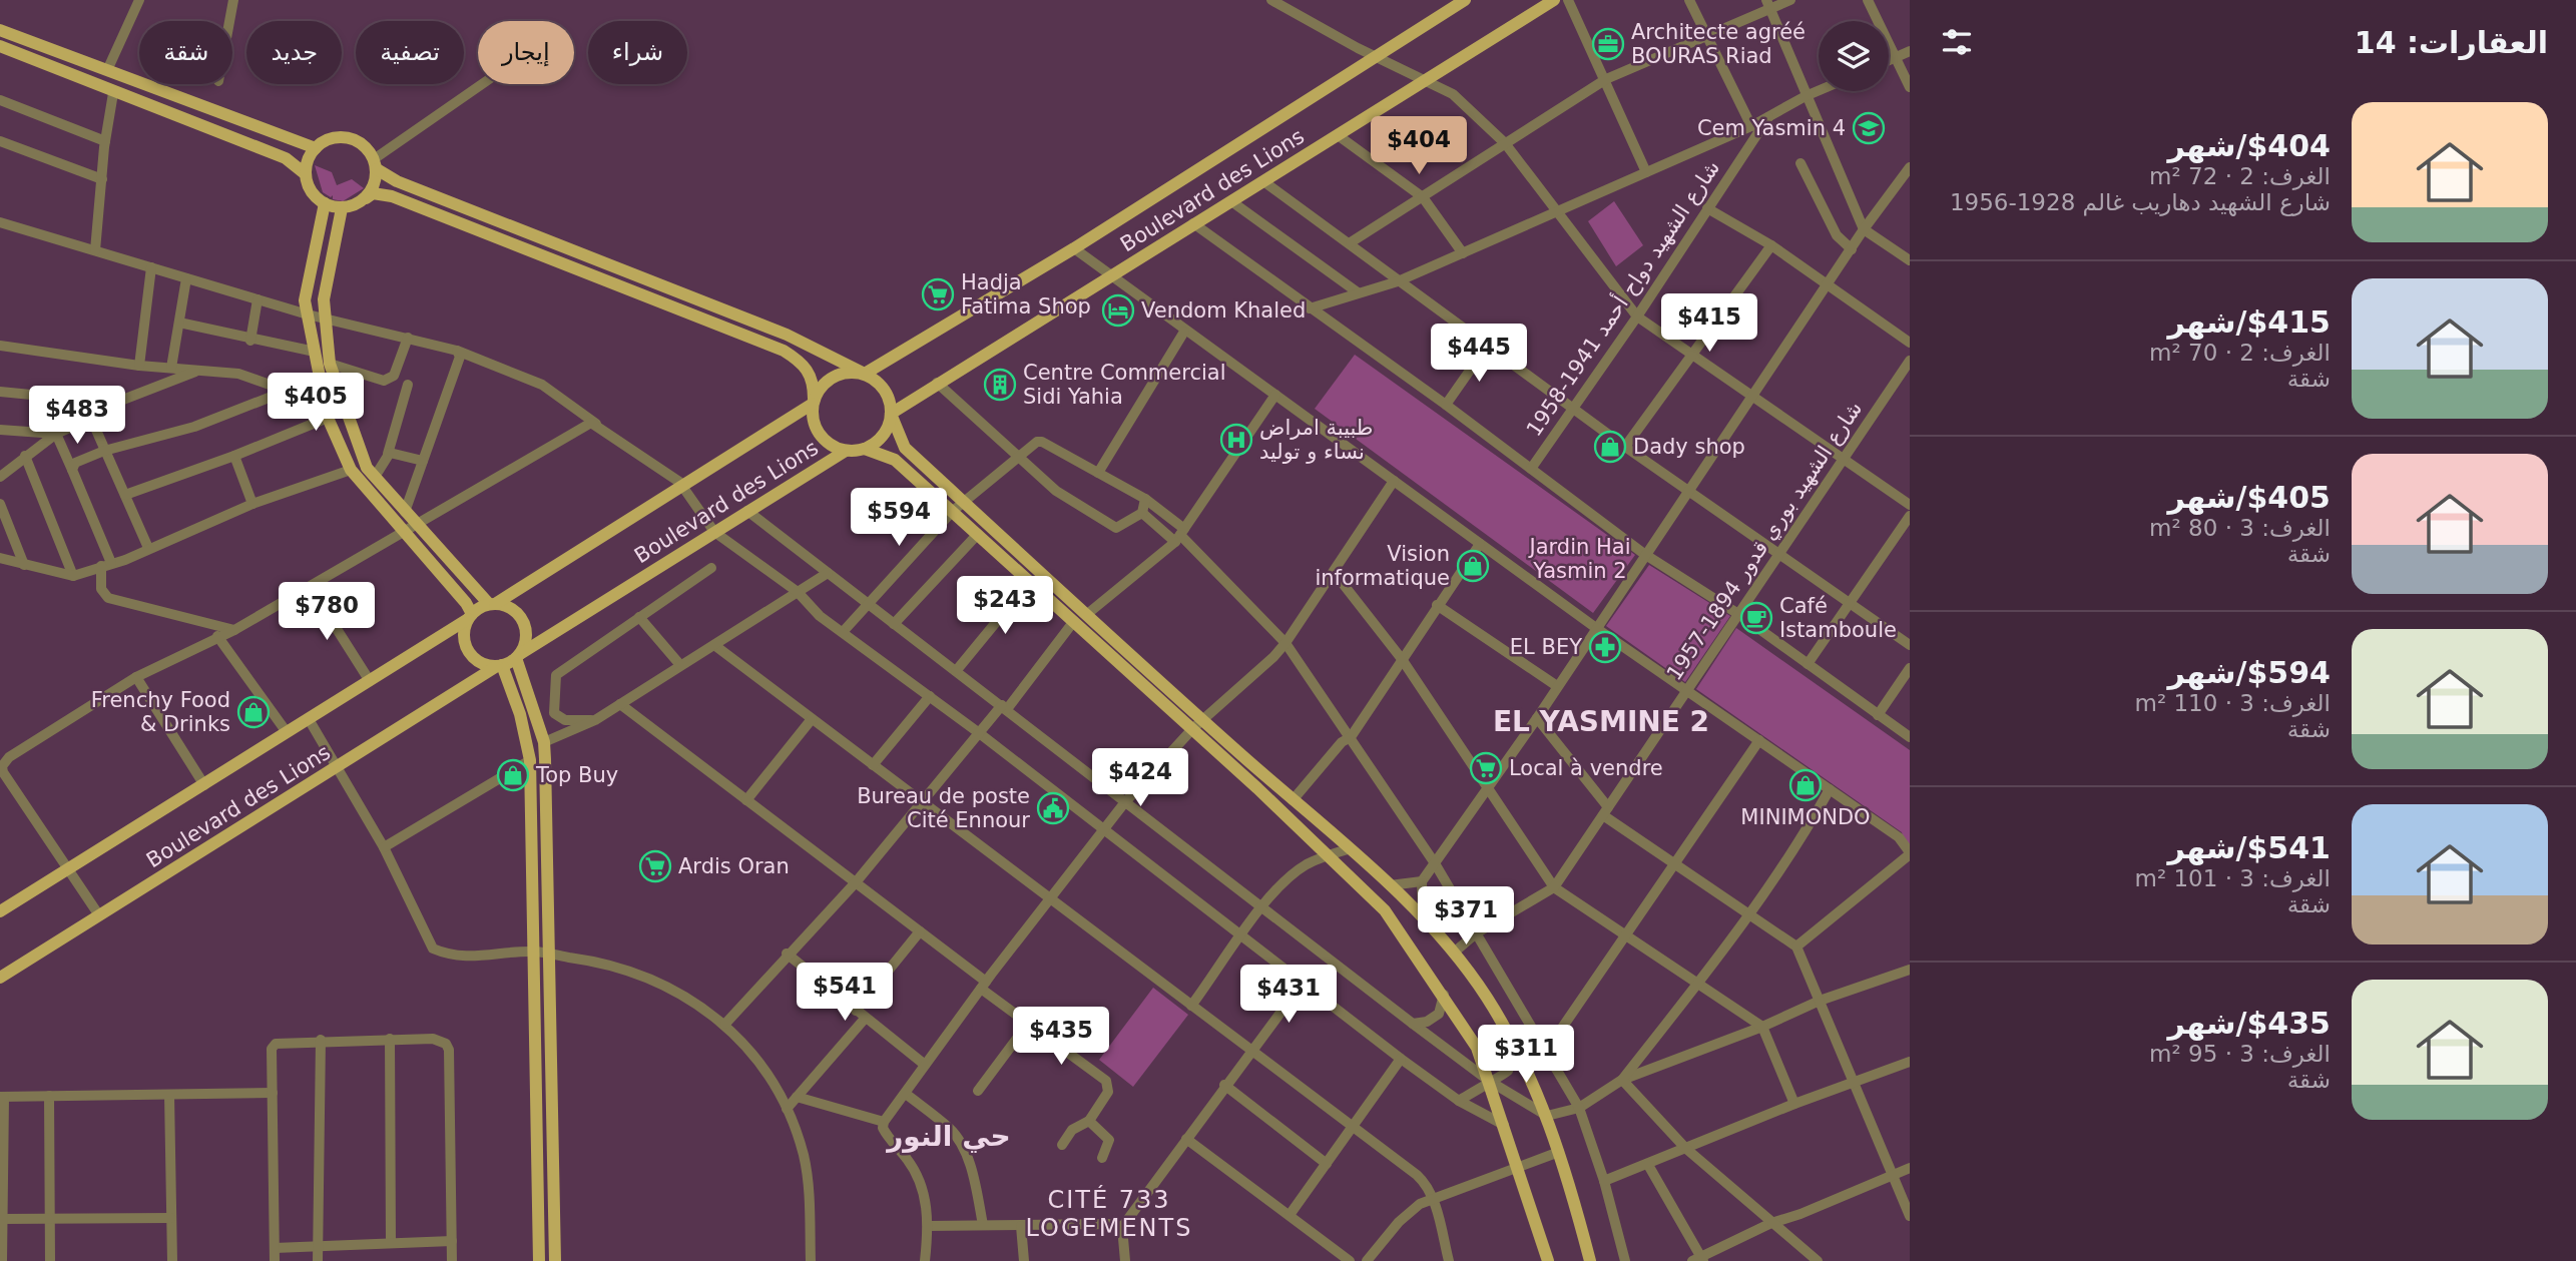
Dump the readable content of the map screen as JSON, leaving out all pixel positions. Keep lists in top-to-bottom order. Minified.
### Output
{"streets":{"main road":["Boulevard des Lions"],"street":["شارع الشهيد دواح أحمد 1941-1958","شارع الشهيد بوري قدور 1894-1957"]},"districts":["EL YASMINE 2","حي النور","CITÉ 733 LOGEMENTS"],"parks":["Jardin Hai Yasmin 2"],"places":{"office":["Architecte agréé BOURAS Riad"],"school or university":["Cem Yasmin 4"],"supermarket":["Hadja Fatima Shop","Local à vendre","Ardis Oran"],"hotel":["Vendom Khaled"],"building":["Centre Commercial Sidi Yahia"],"hospital":["طبيبة امراض نساء و توليد"],"shop":["Dady shop","Vision informatique","Frenchy Food & Drinks","Top Buy","MINIMONDO"],"cafe":["Café Istamboule"],"pharmacy":["EL BEY"],"public building":["Bureau de poste Cité Ennour"]},"page":{"heading":"العقارات: 14","chip":["شراء","إيجار","تصفية","جديد","شقة"],"list":[{"name":"$404/شهر","note":"الغرف: 2 · 72 m² · شارع الشهيد دهاريب غالم 1928-1956"},{"name":"$415/شهر","note":"الغرف: 2 · 70 m² · شقة"},{"name":"$405/شهر","note":"الغرف: 3 · 80 m² · شقة"},{"name":"$594/شهر","note":"الغرف: 3 · 110 m² · شقة"},{"name":"$541/شهر","note":"الغرف: 3 · 101 m² · شقة"},{"name":"$435/شهر","note":"الغرف: 3 · 95 m² · شقة"}],"price":["$404","$415","$445","$405","$483","$594","$243","$780","$424","$371","$541","$431","$435","$311"]}}
